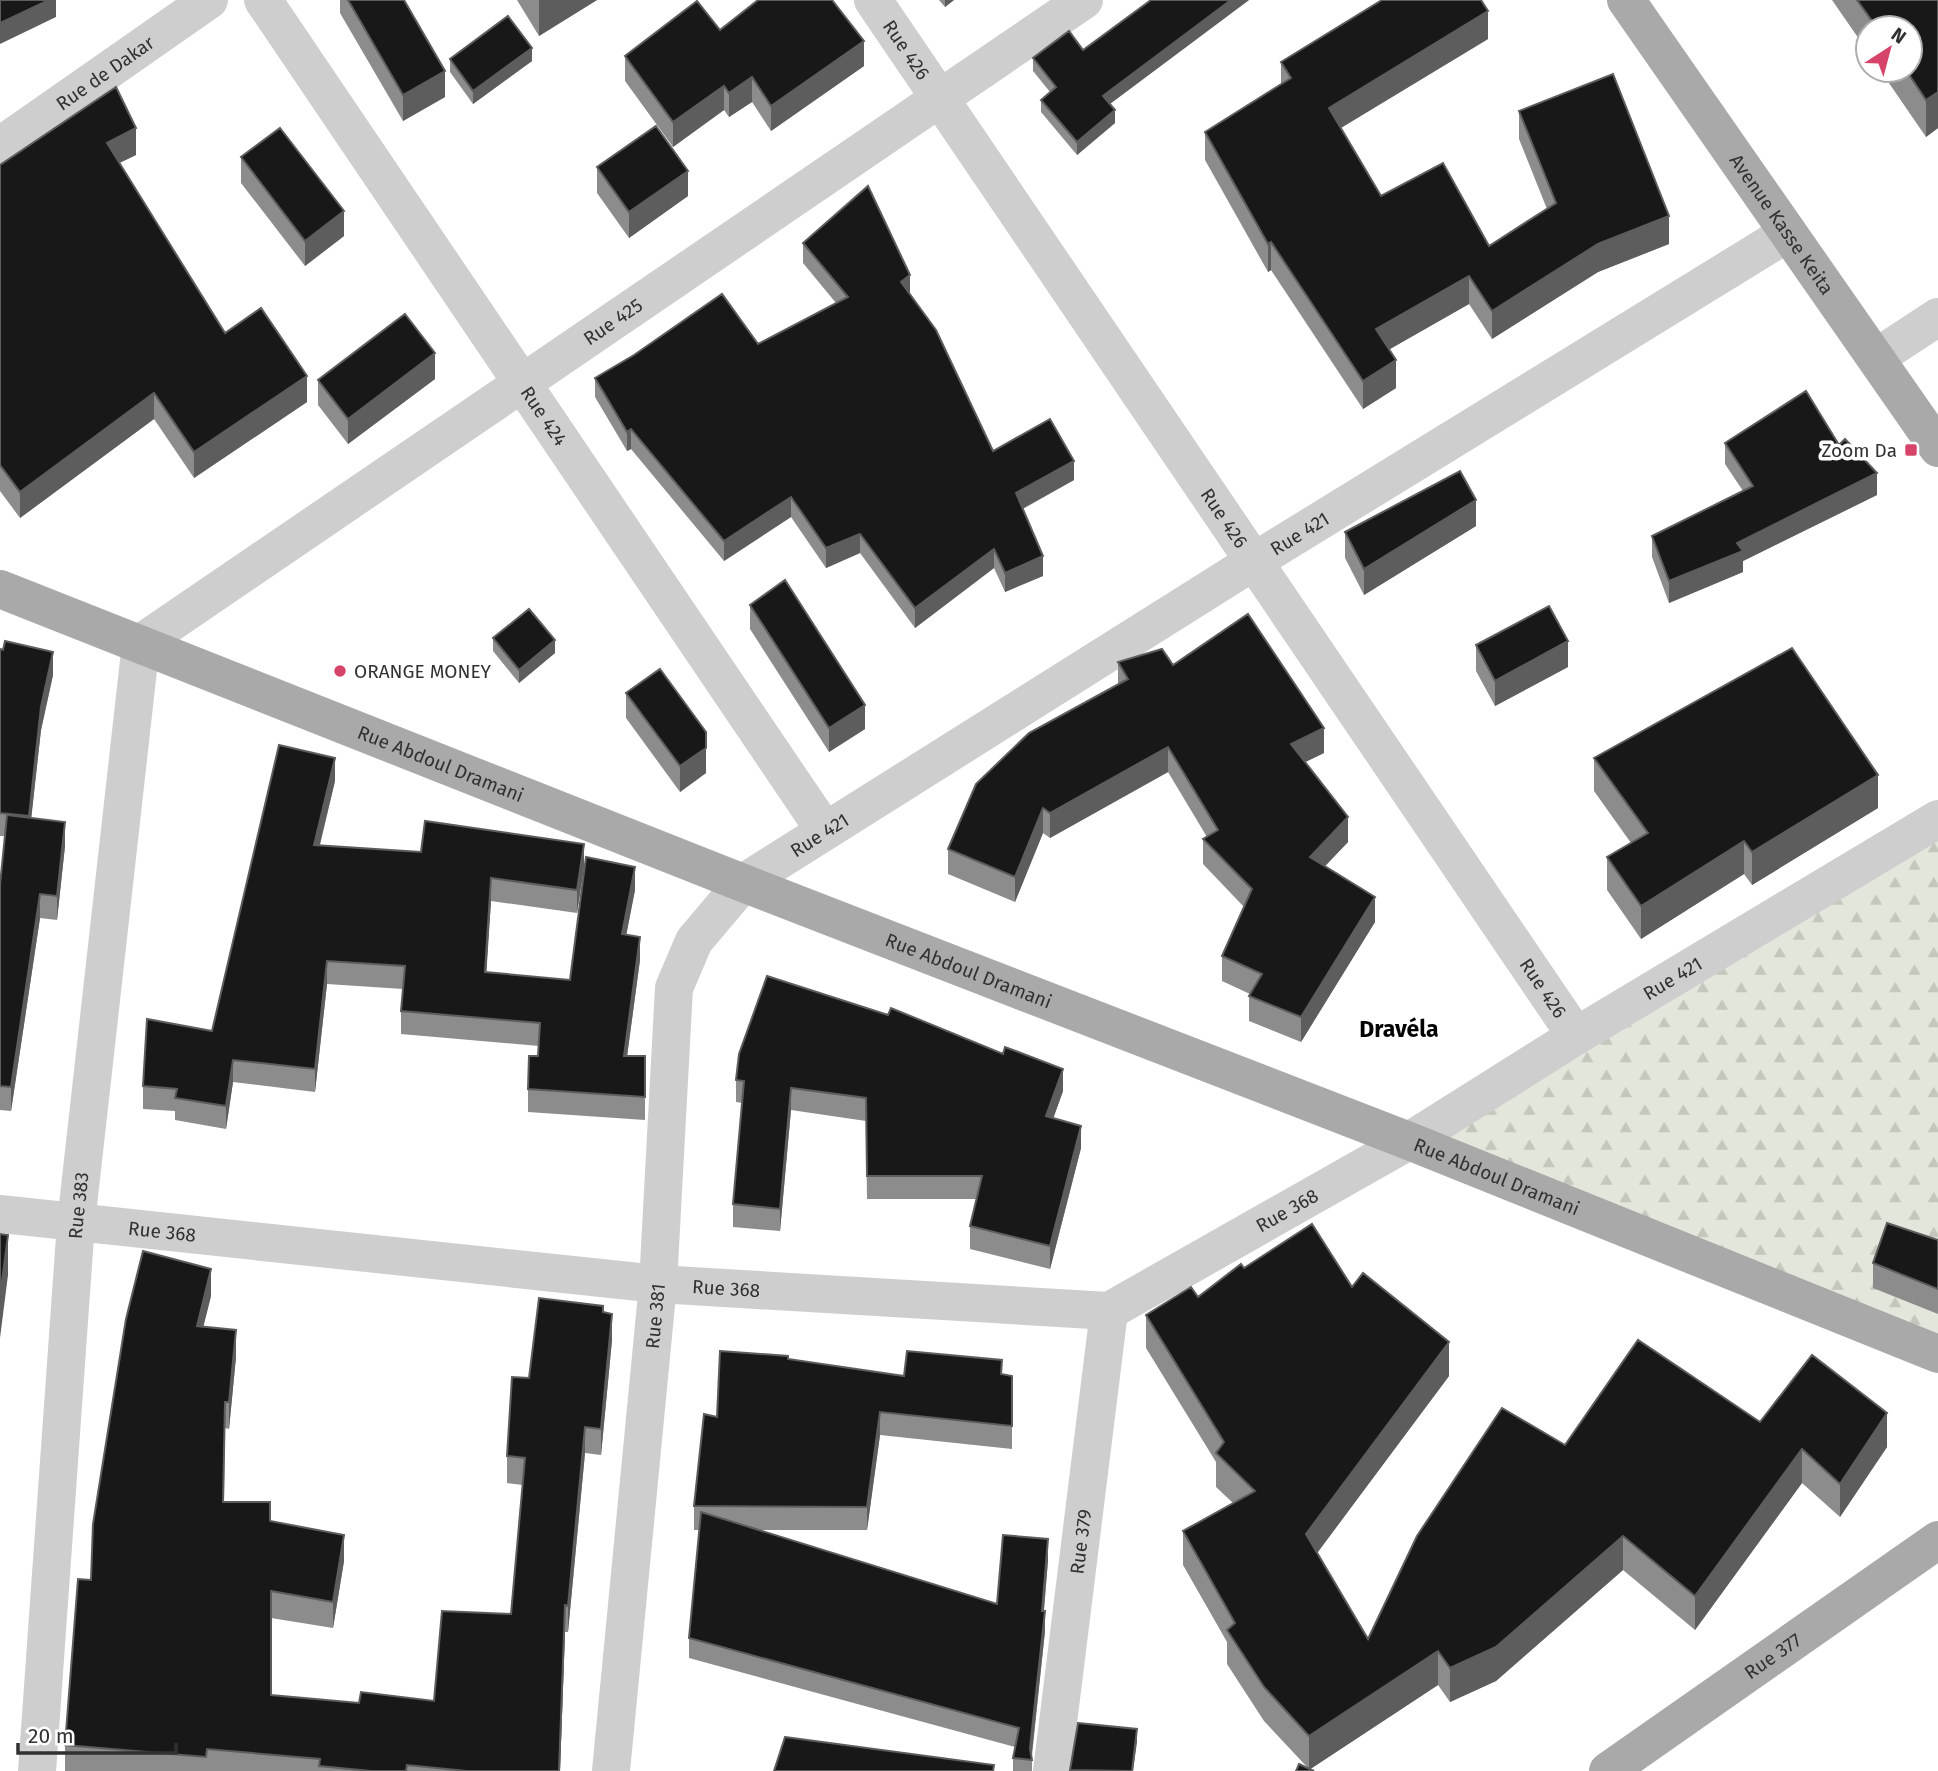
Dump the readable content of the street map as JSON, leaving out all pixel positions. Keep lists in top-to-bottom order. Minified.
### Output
{"streets":{"main road":["Avenue Kasse Keita","Rue Abdoul Dramani","Rue 377"],"street":["Rue 426","Rue de Dakar","Rue 425","Rue 424","Rue 421","Rue 383","Rue 368","Rue 381","Rue 379"]},"crossings":[["Rue 426","Rue 425"],["Rue 426","Rue 421"],["Avenue Kasse Keita","Rue 421"],["Rue 425","Rue 424"],["Rue 425","Rue Abdoul Dramani"],["Rue 425","Rue 383"],["Rue 424","Rue 421"],["Rue 421","Rue Abdoul Dramani"],["Rue 421","Rue 368"],["Rue 421","Rue 381"],["Rue Abdoul Dramani","Rue 383"],["Rue Abdoul Dramani","Rue 368"],["Rue Abdoul Dramani","Rue 381"],["Rue 383","Rue 368"],["Rue 368","Rue 381"],["Rue 368","Rue 379"]],"districts":["Dravéla"],"places":{"transit":["Zoom Da"],"other":["ORANGE MONEY"]},"scale_bar":"20 m","north":"top right"}
